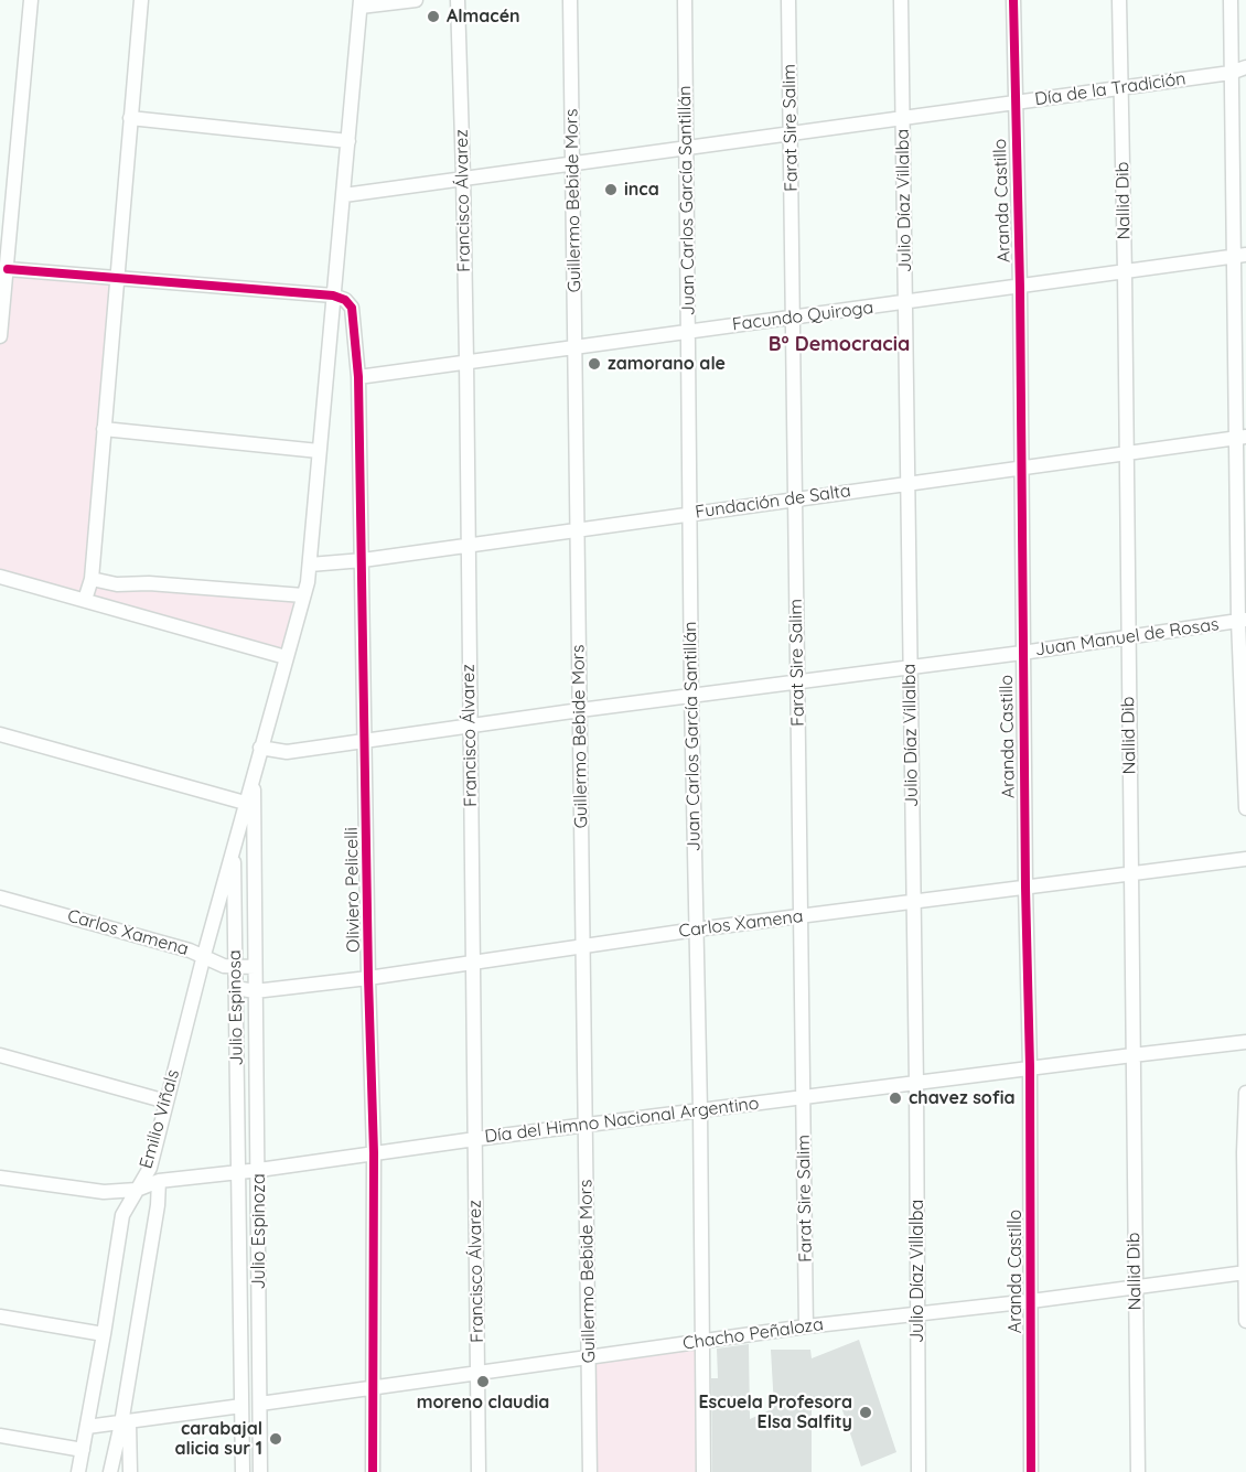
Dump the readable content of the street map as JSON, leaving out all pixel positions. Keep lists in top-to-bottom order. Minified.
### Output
{"streets":{"street":["Día de la Tradición","Farat Sire Salim","Francisco Álvarez","Guillermo Bebide Mors","Juan Carlos García Santillán","Julio Díaz Villalba","Aranda Castillo","Nallid Dib","Facundo Quiroga","Fundación de Salta","Juan Manuel de Rosas","Oliviero Pelicelli","Carlos Xamena","Julio Espinosa","Emilio Viñals","Día del Himno Nacional Argentino","Julio Espinoza","Chacho Peñaloza"]},"crossings":[["Día de la Tradición","Farat Sire Salim"],["Día de la Tradición","Francisco Álvarez"],["Día de la Tradición","Guillermo Bebide Mors"],["Día de la Tradición","Juan Carlos García Santillán"],["Día de la Tradición","Julio Díaz Villalba"],["Día de la Tradición","Aranda Castillo"],["Día de la Tradición","Nallid Dib"],["Farat Sire Salim","Facundo Quiroga"],["Farat Sire Salim","Fundación de Salta"],["Farat Sire Salim","Juan Manuel de Rosas"],["Farat Sire Salim","Carlos Xamena"],["Farat Sire Salim","Día del Himno Nacional Argentino"],["Farat Sire Salim","Chacho Peñaloza"],["Francisco Álvarez","Facundo Quiroga"],["Francisco Álvarez","Fundación de Salta"],["Francisco Álvarez","Juan Manuel de Rosas"],["Francisco Álvarez","Carlos Xamena"],["Francisco Álvarez","Día del Himno Nacional Argentino"],["Francisco Álvarez","Chacho Peñaloza"],["Guillermo Bebide Mors","Facundo Quiroga"],["Guillermo Bebide Mors","Fundación de Salta"],["Guillermo Bebide Mors","Juan Manuel de Rosas"],["Guillermo Bebide Mors","Carlos Xamena"],["Guillermo Bebide Mors","Día del Himno Nacional Argentino"],["Guillermo Bebide Mors","Chacho Peñaloza"],["Juan Carlos García Santillán","Facundo Quiroga"],["Juan Carlos García Santillán","Fundación de Salta"],["Juan Carlos García Santillán","Juan Manuel de Rosas"],["Juan Carlos García Santillán","Carlos Xamena"],["Juan Carlos García Santillán","Día del Himno Nacional Argentino"],["Juan Carlos García Santillán","Chacho Peñaloza"],["Julio Díaz Villalba","Facundo Quiroga"],["Julio Díaz Villalba","Fundación de Salta"],["Julio Díaz Villalba","Juan Manuel de Rosas"],["Julio Díaz Villalba","Carlos Xamena"],["Julio Díaz Villalba","Día del Himno Nacional Argentino"],["Julio Díaz Villalba","Chacho Peñaloza"],["Aranda Castillo","Facundo Quiroga"],["Aranda Castillo","Fundación de Salta"],["Aranda Castillo","Juan Manuel de Rosas"],["Aranda Castillo","Carlos Xamena"],["Aranda Castillo","Día del Himno Nacional Argentino"],["Aranda Castillo","Chacho Peñaloza"],["Nallid Dib","Facundo Quiroga"],["Nallid Dib","Fundación de Salta"],["Nallid Dib","Juan Manuel de Rosas"],["Nallid Dib","Carlos Xamena"],["Nallid Dib","Día del Himno Nacional Argentino"],["Nallid Dib","Chacho Peñaloza"],["Facundo Quiroga","Oliviero Pelicelli"],["Fundación de Salta","Oliviero Pelicelli"],["Juan Manuel de Rosas","Oliviero Pelicelli"],["Oliviero Pelicelli","Carlos Xamena"],["Oliviero Pelicelli","Día del Himno Nacional Argentino"],["Oliviero Pelicelli","Chacho Peñaloza"],["Carlos Xamena","Julio Espinosa"],["Carlos Xamena","Emilio Viñals"],["Carlos Xamena","Julio Espinoza"],["Julio Espinosa","Emilio Viñals"],["Julio Espinosa","Día del Himno Nacional Argentino"],["Julio Espinosa","Julio Espinoza"],["Emilio Viñals","Día del Himno Nacional Argentino"],["Día del Himno Nacional Argentino","Julio Espinoza"],["Julio Espinoza","Chacho Peñaloza"]],"districts":["B° Democracia"],"places":["Almacén","inca","zamorano ale","chavez sofia","moreno claudia","Escuela Profesora Elsa Salfity","carabajal alicia sur 1"]}
